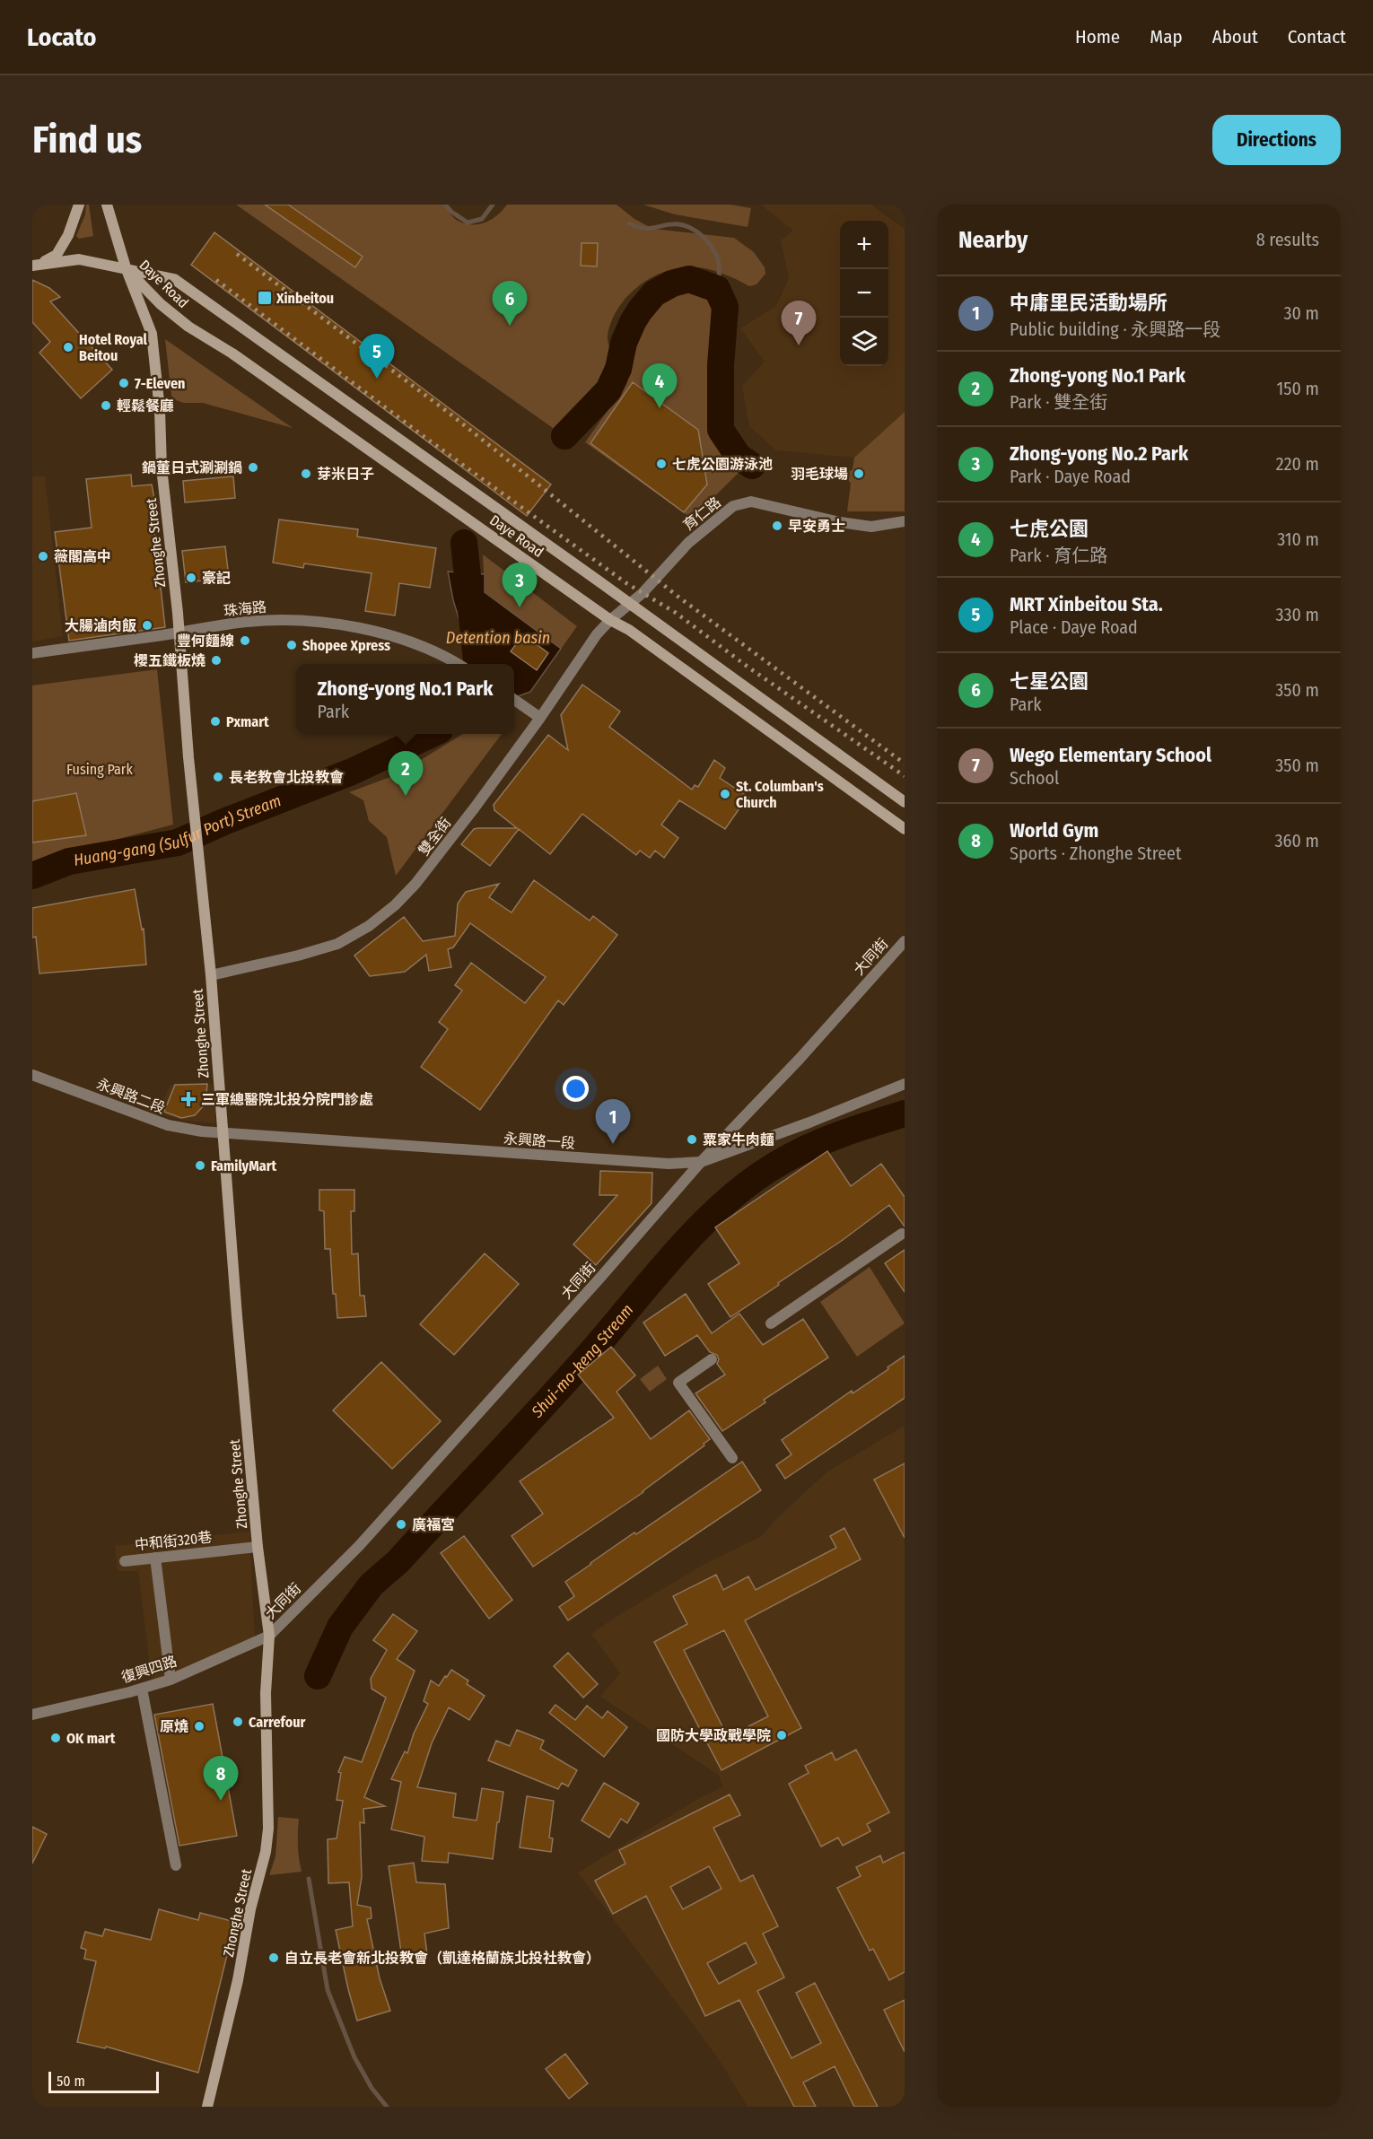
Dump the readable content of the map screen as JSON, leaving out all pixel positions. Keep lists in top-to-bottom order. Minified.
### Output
{"streets":{"street":["Daye Road","育仁路","Zhonghe Street","珠海路","雙全街","大同街","永興路二段","永興路一段","中和街320巷","復興四路"]},"crossings":[["Daye Road","育仁路"],["Daye Road","Zhonghe Street"],["Daye Road","雙全街"],["育仁路","雙全街"],["Zhonghe Street","珠海路"],["Zhonghe Street","雙全街"],["Zhonghe Street","大同街"],["Zhonghe Street","永興路二段"],["Zhonghe Street","永興路一段"],["Zhonghe Street","中和街320巷"],["Zhonghe Street","復興四路"],["大同街","永興路一段"],["大同街","復興四路"],["永興路二段","永興路一段"]],"water":["Detention basin","Huang-gang (Sulfur Port) Stream","Shui-mo-keng Stream"],"parks":["Fusing Park"],"places":{"transit":["Xinbeitou"],"other":["Hotel Royal Beitou","7-Eleven","輕鬆餐廳","七虎公園游泳池","鍋董日式涮涮鍋","芽米日子","羽毛球場","早安勇士","薇閣高中","豪記","大腸滷肉飯","豐何麵線","Shopee Xpress","櫻五鐵板燒","Pxmart","長老教會北投教會","St. Columban's Church","粟家牛肉麵","FamilyMart","廣福宮","Carrefour","原燒","國防大學政戰學院","OK mart","自立長老會新北投教會（凱達格蘭族北投社教會）"],"health":["三軍總醫院北投分院門診處"]},"scale_bar":"50 m","page":{"header":"Locato","nav":["Home","Map","About","Contact"],"buttons":"Directions","title":"Find us","heading":["Nearby","8 results"],"map_buttons":["+","−"],"list":[{"mark":"1","name":"中庸里民活動場所","note":"Public building · 永興路一段","value":"30 m"},{"mark":"2","name":"Zhong-yong No.1 Park","note":"Park · 雙全街","value":"150 m"},{"mark":"3","name":"Zhong-yong No.2 Park","note":"Park · Daye Road","value":"220 m"},{"mark":"4","name":"七虎公園","note":"Park · 育仁路","value":"310 m"},{"mark":"5","name":"MRT Xinbeitou Sta.","note":"Place · Daye Road","value":"330 m"},{"mark":"6","name":"七星公園","note":"Park","value":"350 m"},{"mark":"7","name":"Wego Elementary School","note":"School","value":"350 m"},{"mark":"8","name":"World Gym","note":"Sports · Zhonghe Street","value":"360 m"}],"pins":["6","7","5","4","3","2","1","8"],"popup":["Zhong-yong No.1 Park","Park"],"scale":"50 m"}}
